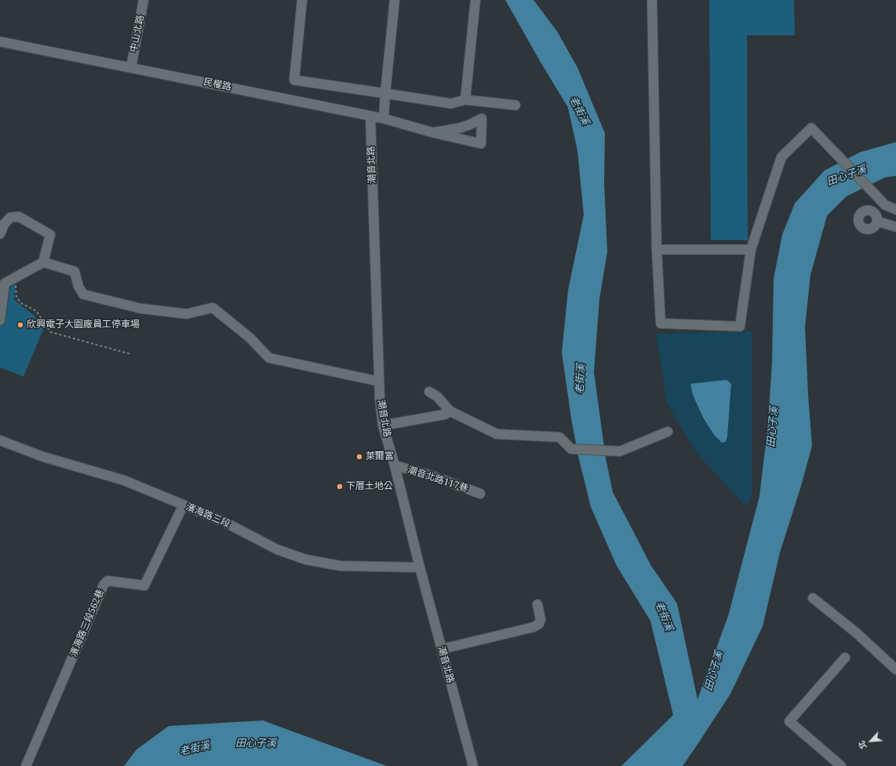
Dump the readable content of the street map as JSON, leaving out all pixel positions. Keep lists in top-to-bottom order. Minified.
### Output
{"streets":{"street":["中山北路","民權路","潮音北路","潮音北路117巷","濱海路三段","濱海路三段562巷"]},"crossings":[["中山北路","民權路"],["民權路","潮音北路"],["潮音北路","潮音北路117巷"],["潮音北路","濱海路三段"],["濱海路三段","濱海路三段562巷"]],"water":["老街溪","田心子溪"],"places":["欣興電子大園廠員工停車場","萊爾富","下厝土地公"],"north":"bottom left"}
